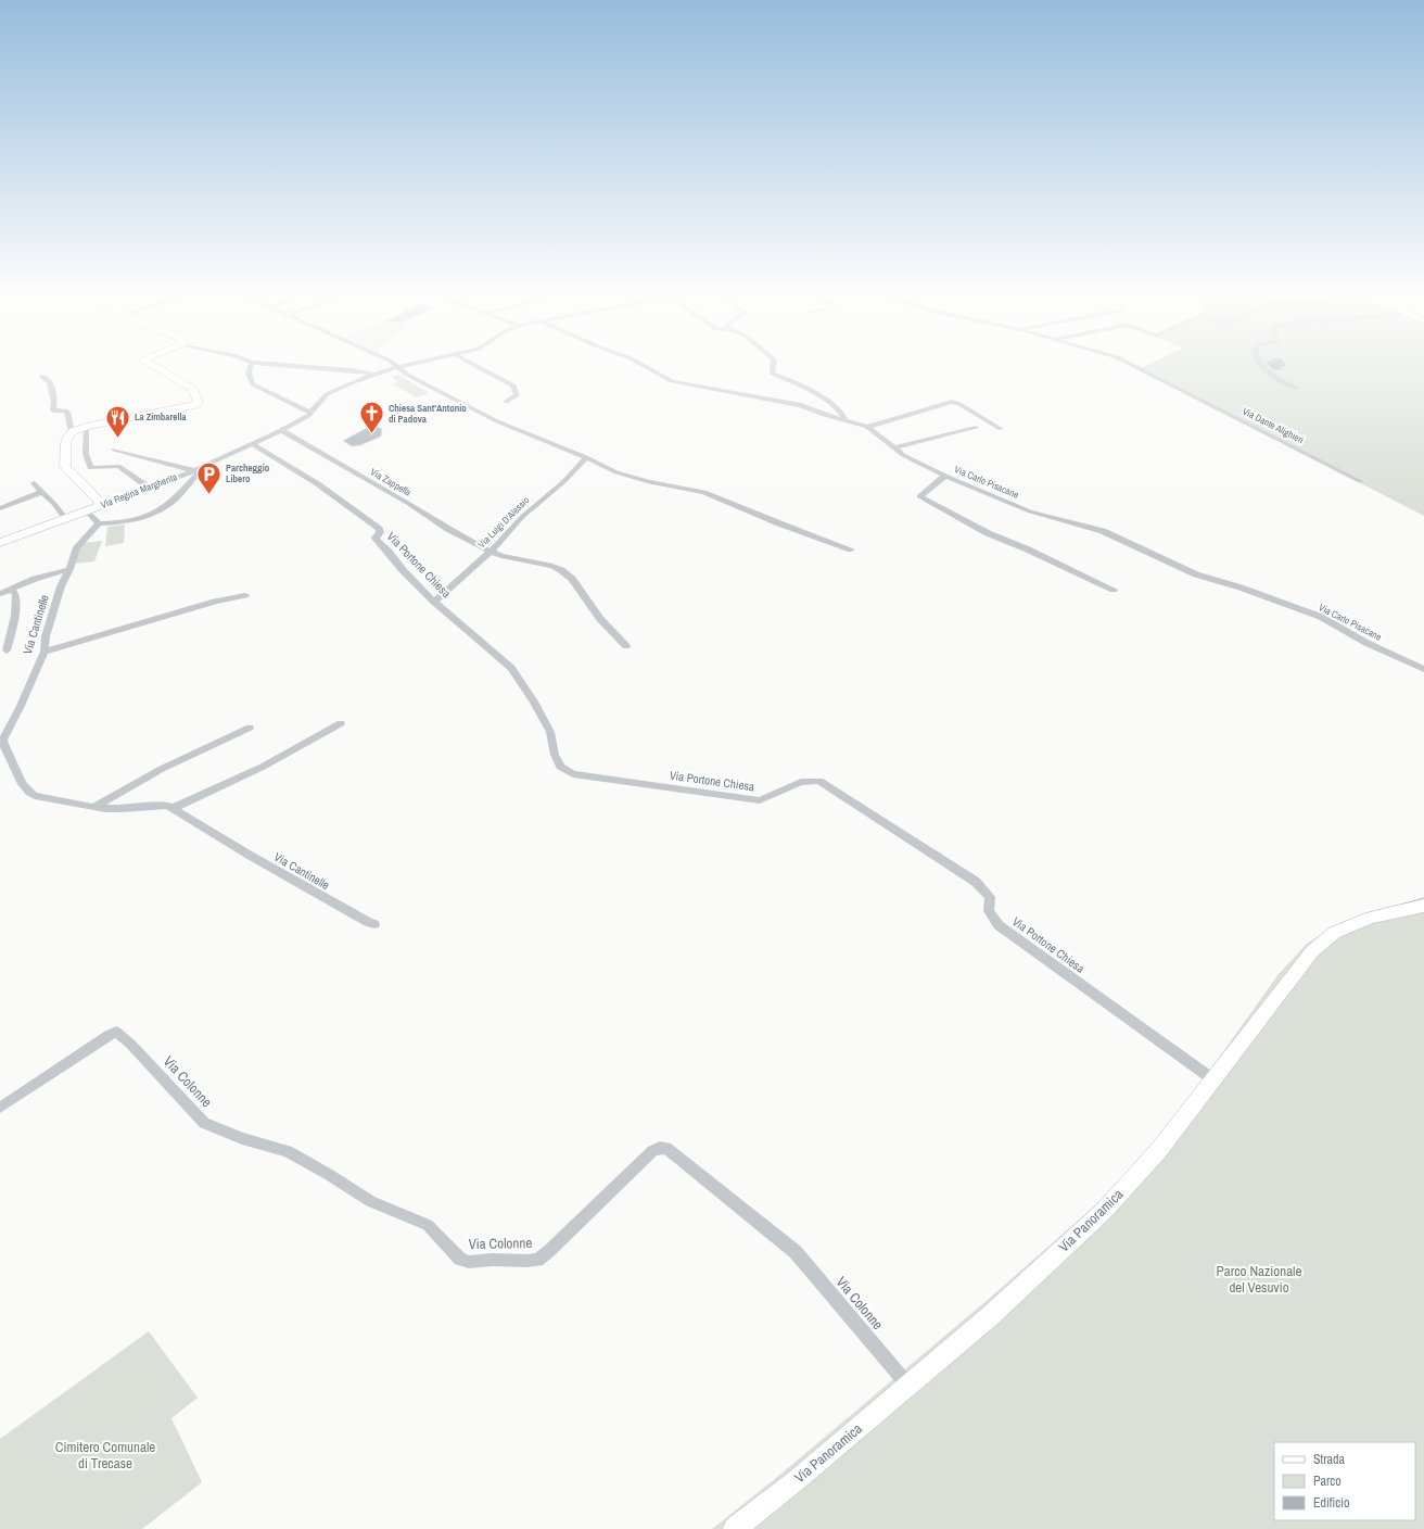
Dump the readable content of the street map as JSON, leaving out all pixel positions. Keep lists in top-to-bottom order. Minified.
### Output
{"streets":{"street":["Via Dante Alighieri","Via Zappella","Via Carlo Pisacane","Via Regina Margherita","Via Luigi D'Alessio","Via Portone Chiesa","Via Cantinelle","Via Colonne","Via Panoramica"]},"crossings":[["Via Zappella","Via Regina Margherita"],["Via Zappella","Via Luigi D'Alessio"],["Via Regina Margherita","Via Portone Chiesa"],["Via Luigi D'Alessio","Via Portone Chiesa"],["Via Portone Chiesa","Via Panoramica"],["Via Colonne","Via Panoramica"]],"parks":["Parco Nazionale del Vesuvio","Cimitero Comunale di Trecase"],"places":{"church":["Chiesa Sant'Antonio di Padova"],"restaurant":["La Zimbarella"],"parking":["Parcheggio Libero"]},"legend":["Strada","Parco","Edificio"]}
